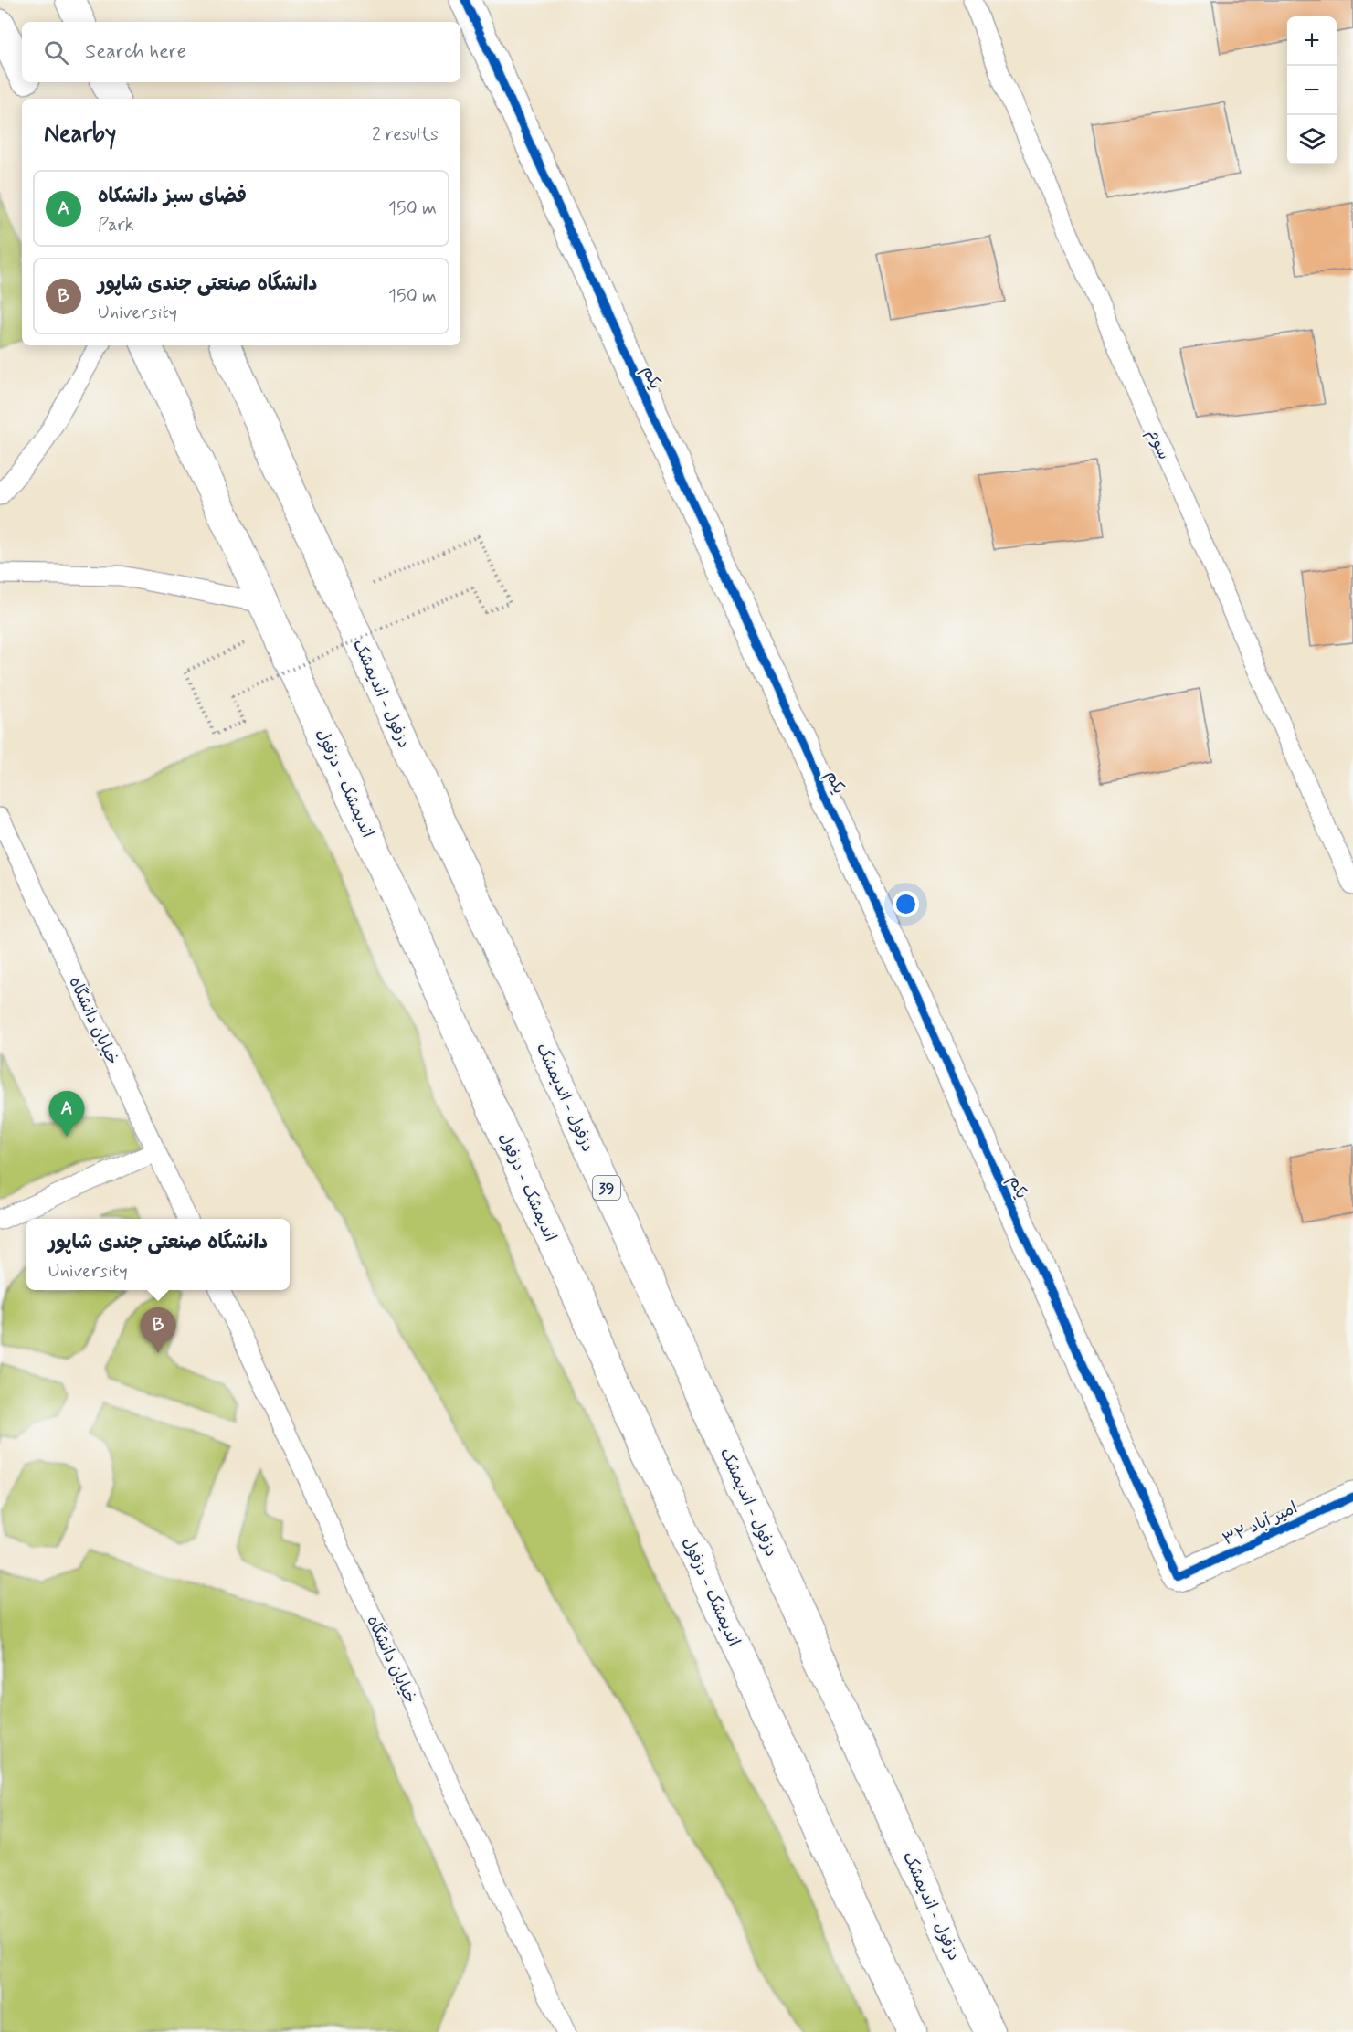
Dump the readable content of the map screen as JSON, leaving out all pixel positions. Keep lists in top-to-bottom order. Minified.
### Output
{"streets":{"main road":["یکم","دزفول - اندیمشک","اندیمشک - دزفول","39","۳۲ امیر آباد"],"lane":["سوم","خیابان دانشگاه"]},"crossings":[["یکم","۳۲ امیر آباد"]],"page":{"map_buttons":["+","−"],"search":"Search here","heading":["Nearby","2 results"],"list":[{"mark":"A","name":"فضای سبز دانشکاه","note":"Park","value":"150 m"},{"mark":"B","name":"دانشگاه صنعتی جندی شاپور","note":"University","value":"150 m"}],"pins":["A","B"],"popup":["دانشگاه صنعتی جندی شاپور","University"]}}
